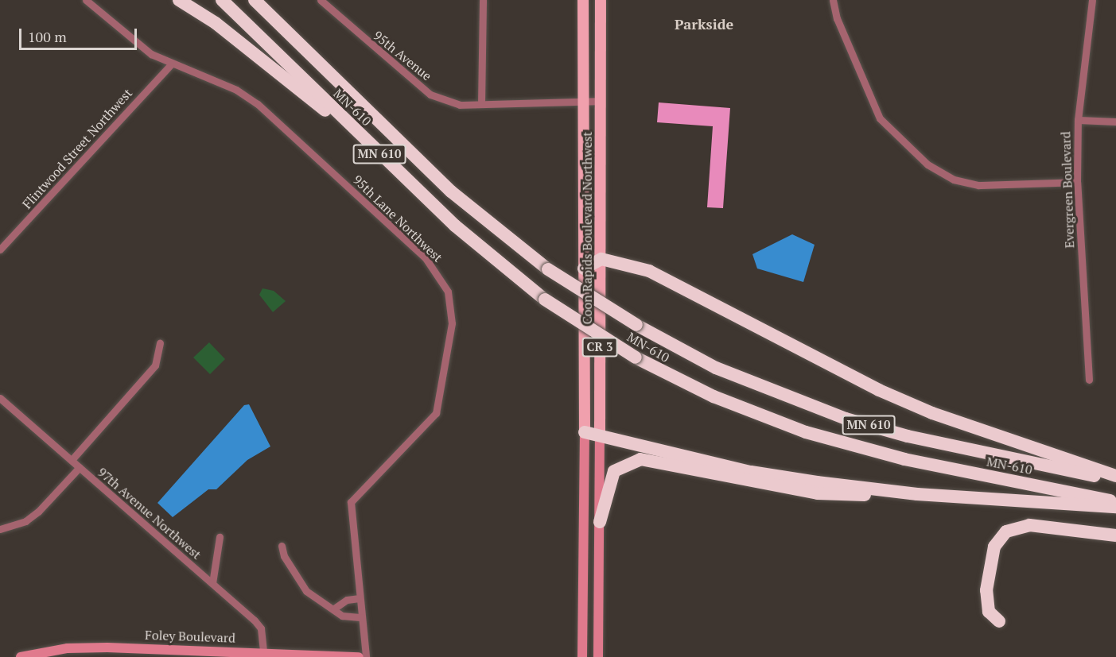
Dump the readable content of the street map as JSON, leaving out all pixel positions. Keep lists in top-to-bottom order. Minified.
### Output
{"streets":{"highway":["MN-610","MN 610"],"main road":["Coon Rapids Boulevard Northwest","CR 3","Foley Boulevard"],"street":["95th Avenue","Flintwood Street Northwest","Evergreen Boulevard","95th Lane Northwest","97th Avenue Northwest"]},"crossings":[["95th Avenue","Coon Rapids Boulevard Northwest"],["Flintwood Street Northwest","95th Lane Northwest"],["97th Avenue Northwest","Foley Boulevard"]],"districts":["Parkside"],"scale_bar":"100 m"}
